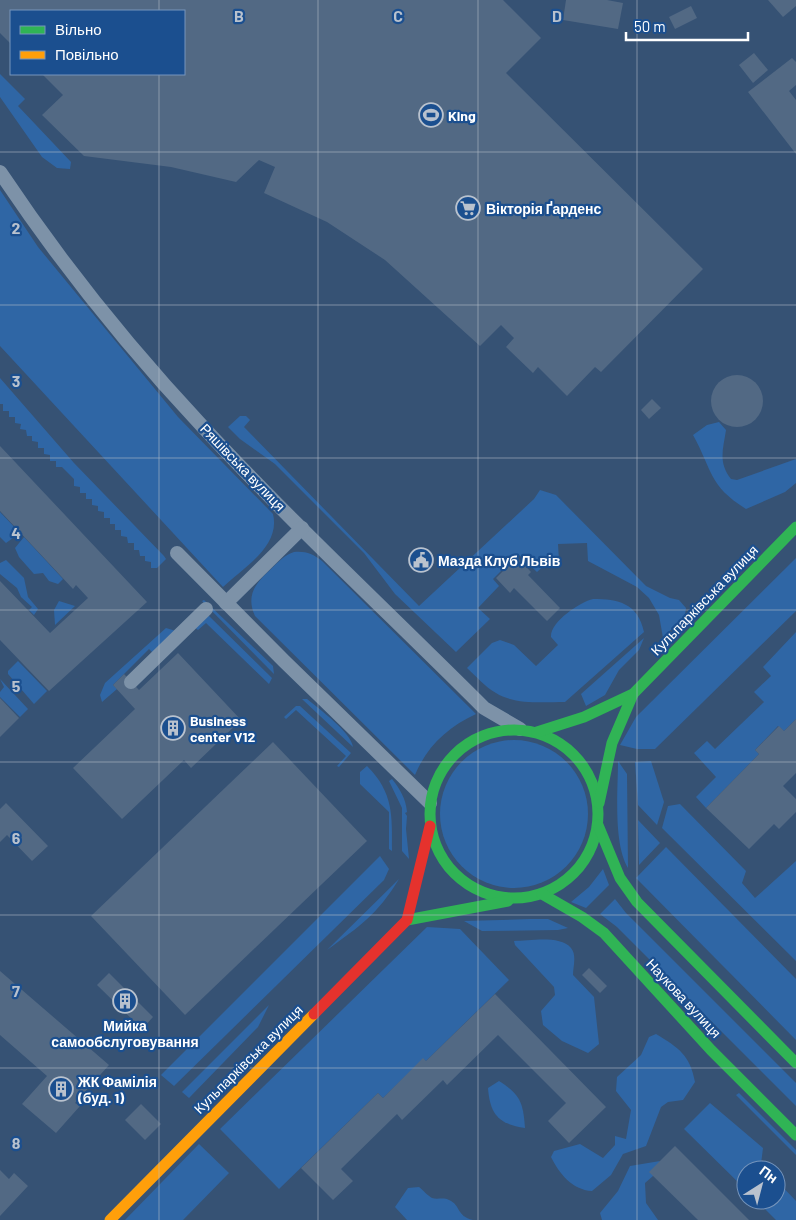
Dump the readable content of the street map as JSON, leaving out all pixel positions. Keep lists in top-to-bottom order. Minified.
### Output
{"streets":{"main road":["Кульпарківська вулиця","Наукова вулиця"],"street":["Ряшівська вулиця"]},"crossings":[["Ряшівська вулиця","Кульпарківська вулиця"],["Ряшівська вулиця","Наукова вулиця"],["Кульпарківська вулиця","Наукова вулиця"]],"places":{"sports":["King"],"supermarket":["Вікторія Ґарденс"],"public building":["Мазда Клуб Львів"],"building":["Business center V12","Мийка самообслуговування","ЖК Фамілія (буд. 1)"]},"legend":["Вільно","Повільно"],"scale_bar":"50 m","north":"top right","grid":{"columns":["B","C","D"],"rows":["2","3","4","5","6","7","8"]}}
